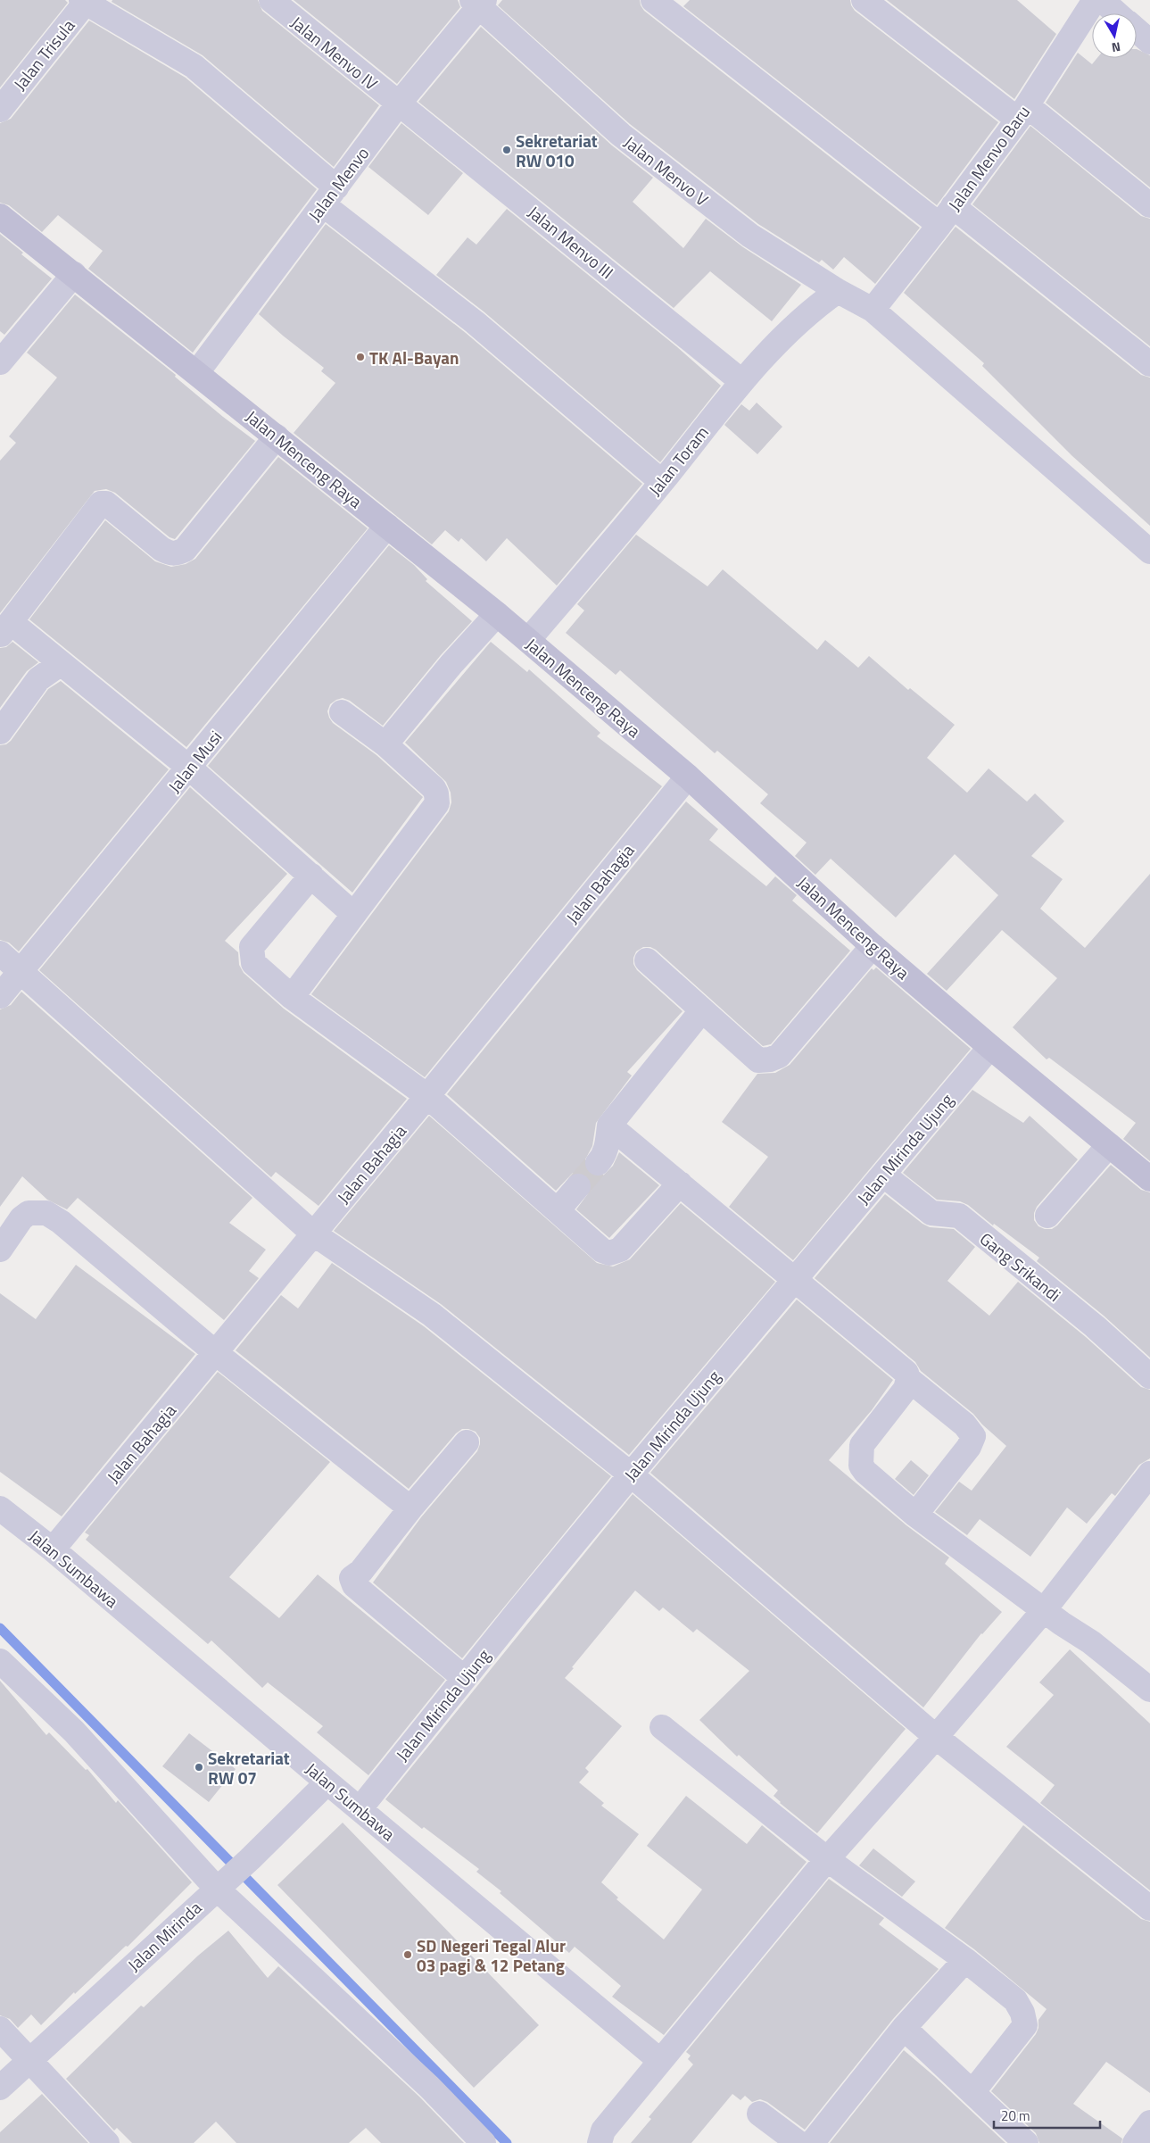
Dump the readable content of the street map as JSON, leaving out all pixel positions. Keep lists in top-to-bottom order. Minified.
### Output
{"streets":{"street":["Jalan Menvo IV","Jalan Trisula","Jalan Menvo Baru","Jalan Menvo V","Jalan Menvo","Jalan Menvo III","Jalan Menceng Raya","Jalan Toram","Jalan Musi","Jalan Bahagia","Jalan Mirinda Ujung","Gang Srikandi","Jalan Sumbawa","Jalan Mirinda"]},"crossings":[["Jalan Menvo IV","Jalan Menvo"],["Jalan Menvo IV","Jalan Menvo III"],["Jalan Menvo Baru","Jalan Menvo V"],["Jalan Menvo V","Jalan Menvo"],["Jalan Menvo V","Jalan Toram"],["Jalan Menvo","Jalan Menvo III"],["Jalan Menvo","Jalan Menceng Raya"],["Jalan Menvo III","Jalan Toram"],["Jalan Menceng Raya","Jalan Toram"],["Jalan Menceng Raya","Jalan Musi"],["Jalan Menceng Raya","Jalan Bahagia"],["Jalan Menceng Raya","Jalan Mirinda Ujung"],["Jalan Bahagia","Jalan Sumbawa"],["Jalan Mirinda Ujung","Gang Srikandi"],["Jalan Mirinda Ujung","Jalan Sumbawa"],["Jalan Sumbawa","Jalan Mirinda"]],"places":["Sekretariat RW 010","TK Al-Bayan","Sekretariat RW 07","SD Negeri Tegal Alur 03 pagi & 12 Petang"],"scale_bar":"20 m","north":"bottom"}
